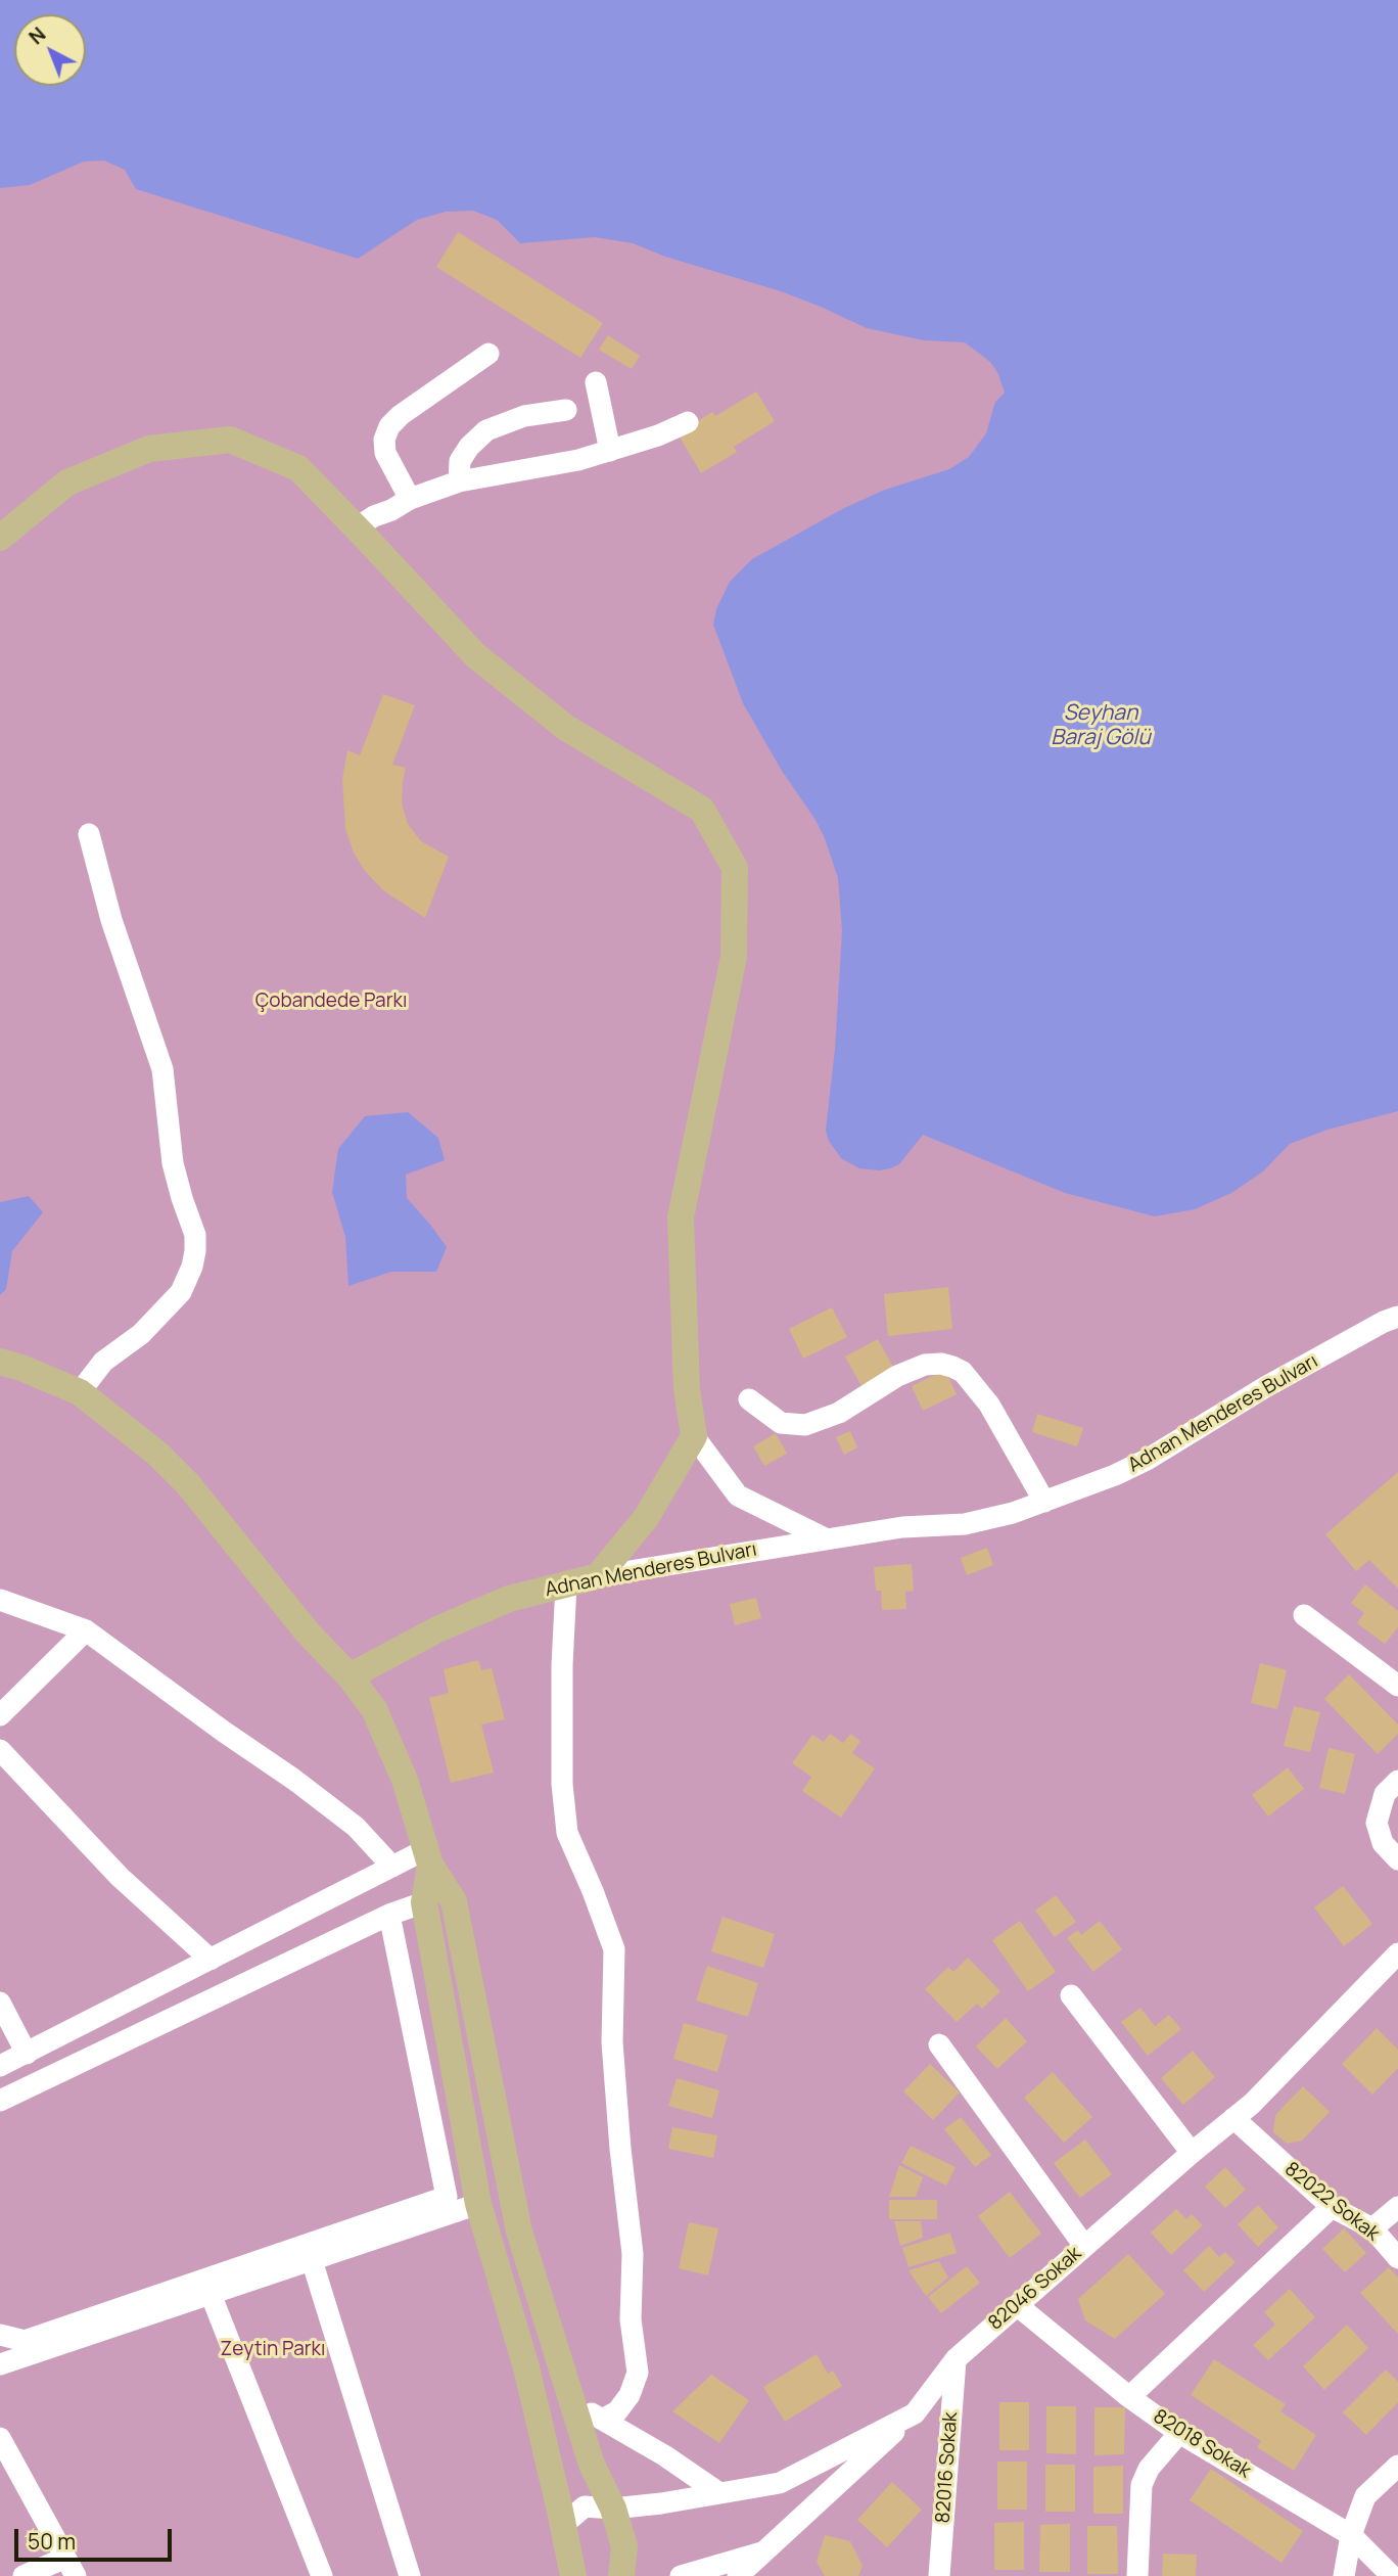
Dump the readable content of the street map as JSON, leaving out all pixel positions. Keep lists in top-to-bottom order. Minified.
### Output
{"streets":{"main road":["Adnan Menderes Bulvarı"],"street":["82022 Sokak","82046 Sokak","82018 Sokak","82016 Sokak"]},"crossings":[["82022 Sokak","82046 Sokak"],["82046 Sokak","82018 Sokak"],["82046 Sokak","82016 Sokak"]],"water":["Seyhan Baraj Gölü"],"parks":["Çobandede Parkı","Zeytin Parkı"],"scale_bar":"50 m","north":"top left"}
